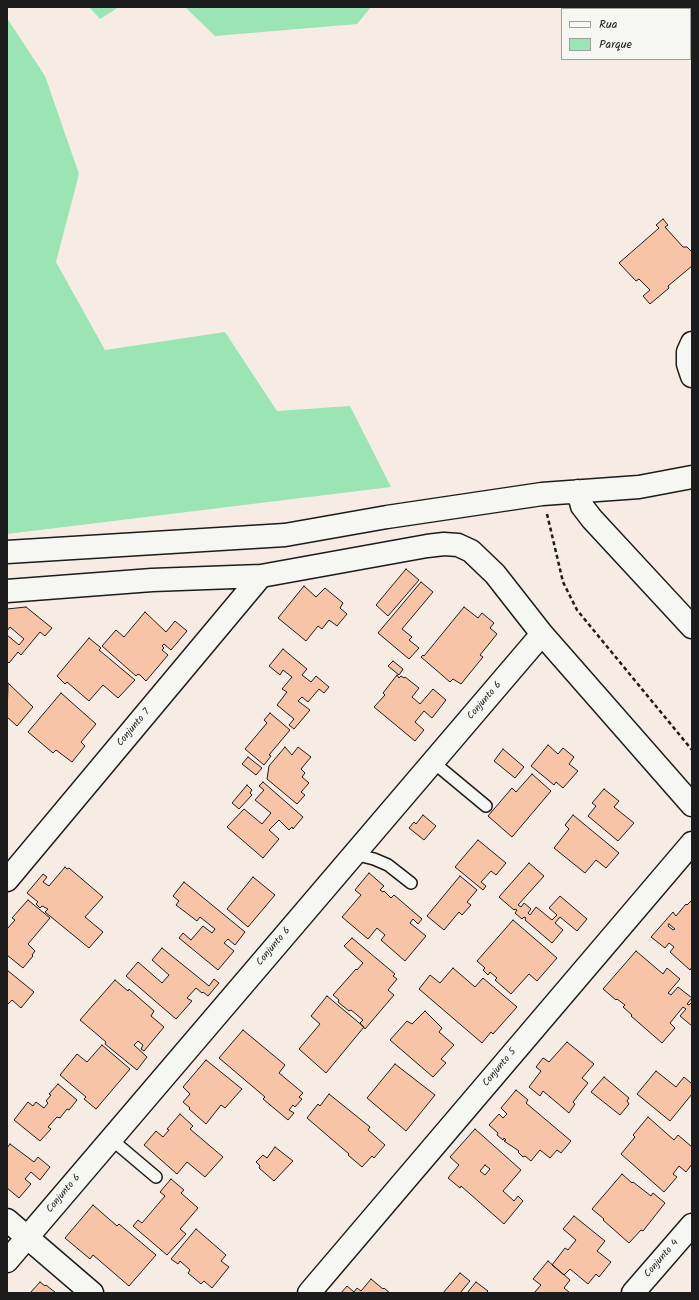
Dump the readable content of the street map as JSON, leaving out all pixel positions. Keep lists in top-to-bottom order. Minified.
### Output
{"streets":{"street":["Conjunto 6","Conjunto 7","Conjunto 5","Conjunto 4"]},"legend":["Rua","Parque"]}
